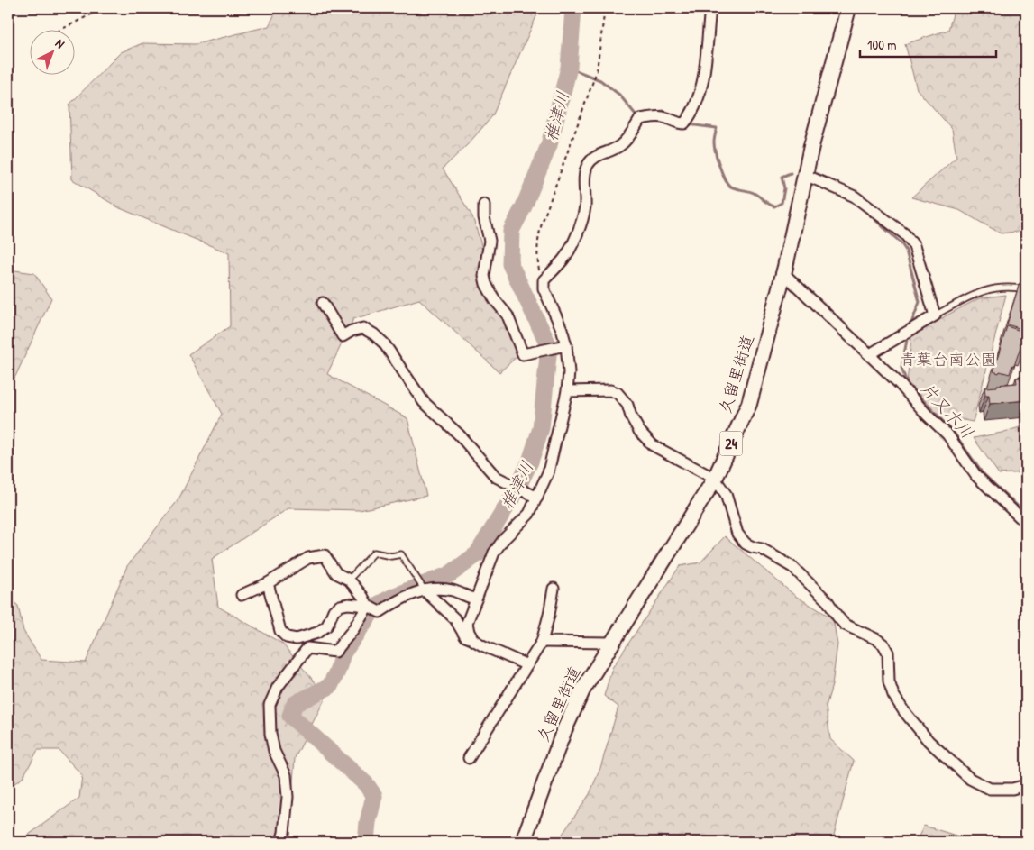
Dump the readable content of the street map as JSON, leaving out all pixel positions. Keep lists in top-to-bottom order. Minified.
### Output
{"streets":{"main road":["久留里街道","24"]},"water":["椎津川","片又木川"],"parks":["青葉台南公園"],"scale_bar":"100 m","north":"top right"}
